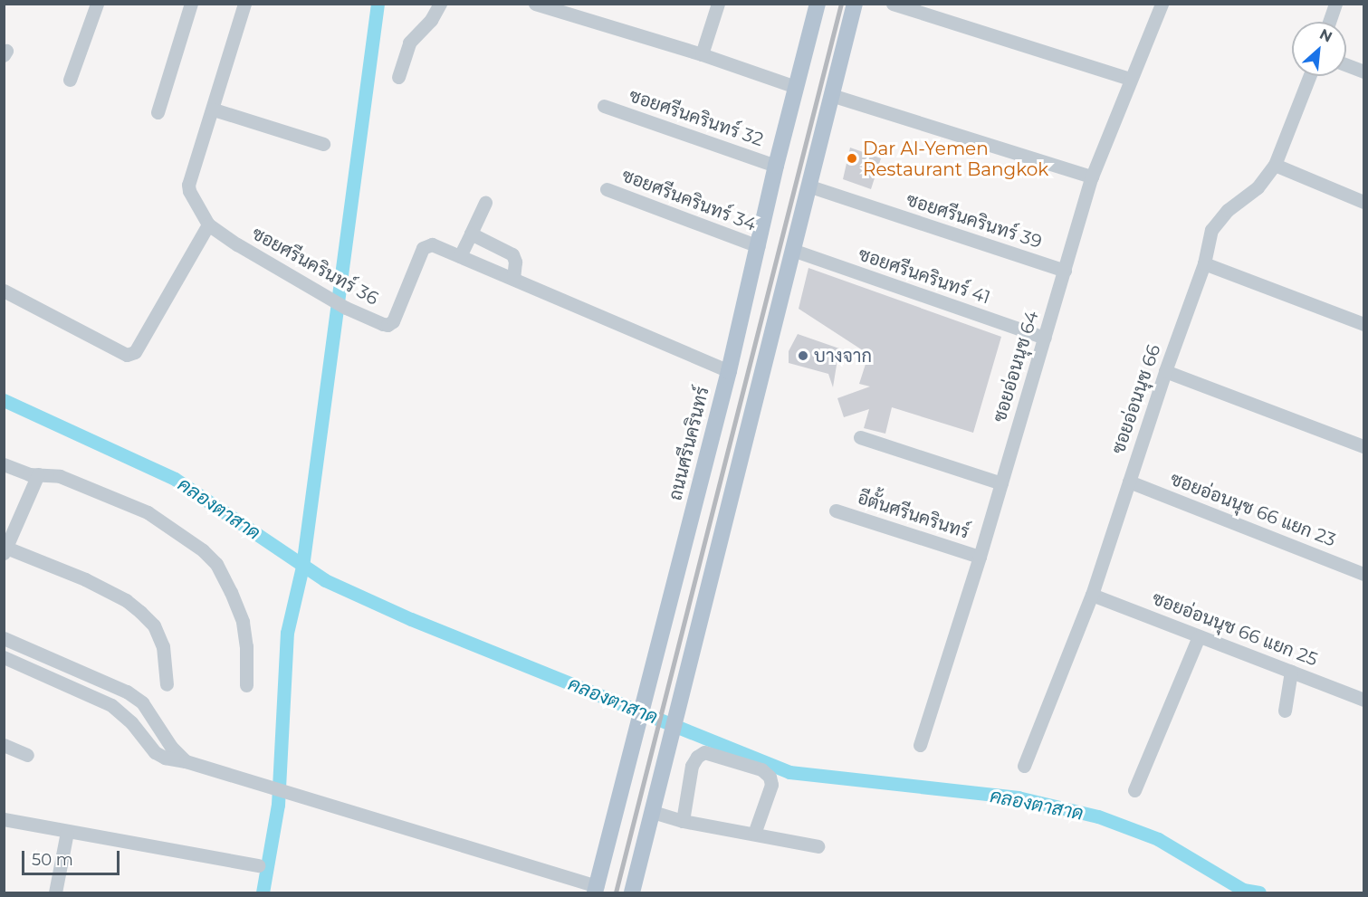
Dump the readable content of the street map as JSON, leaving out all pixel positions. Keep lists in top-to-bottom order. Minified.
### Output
{"streets":{"main road":["ถนนศรีนครินทร์"],"street":["ซอยศรีนครินทร์ 32","ซอยศรีนครินทร์ 34","ซอยศรีนครินทร์ 39","ซอยศรีนครินทร์ 36","ซอยศรีนครินทร์ 41","ซอยอ่อนนุช 64","ซอยอ่อนนุช 66","ซอยอ่อนนุช 66 แยก 23","อีตั้นศรีนครินทร์","ซอยอ่อนนุช 66 แยก 25"]},"crossings":[["ซอยศรีนครินทร์ 32","ถนนศรีนครินทร์"],["ซอยศรีนครินทร์ 34","ถนนศรีนครินทร์"],["ซอยศรีนครินทร์ 39","ซอยอ่อนนุช 64"],["ซอยศรีนครินทร์ 36","ถนนศรีนครินทร์"],["ซอยศรีนครินทร์ 41","ซอยอ่อนนุช 64"],["ซอยอ่อนนุช 64","อีตั้นศรีนครินทร์"],["ซอยอ่อนนุช 66","ซอยอ่อนนุช 66 แยก 23"],["ซอยอ่อนนุช 66","ซอยอ่อนนุช 66 แยก 25"]],"water":["คลองตาสาด"],"places":["Dar Al-Yemen Restaurant Bangkok","บางจาก"],"scale_bar":"50 m","north":"top right"}
